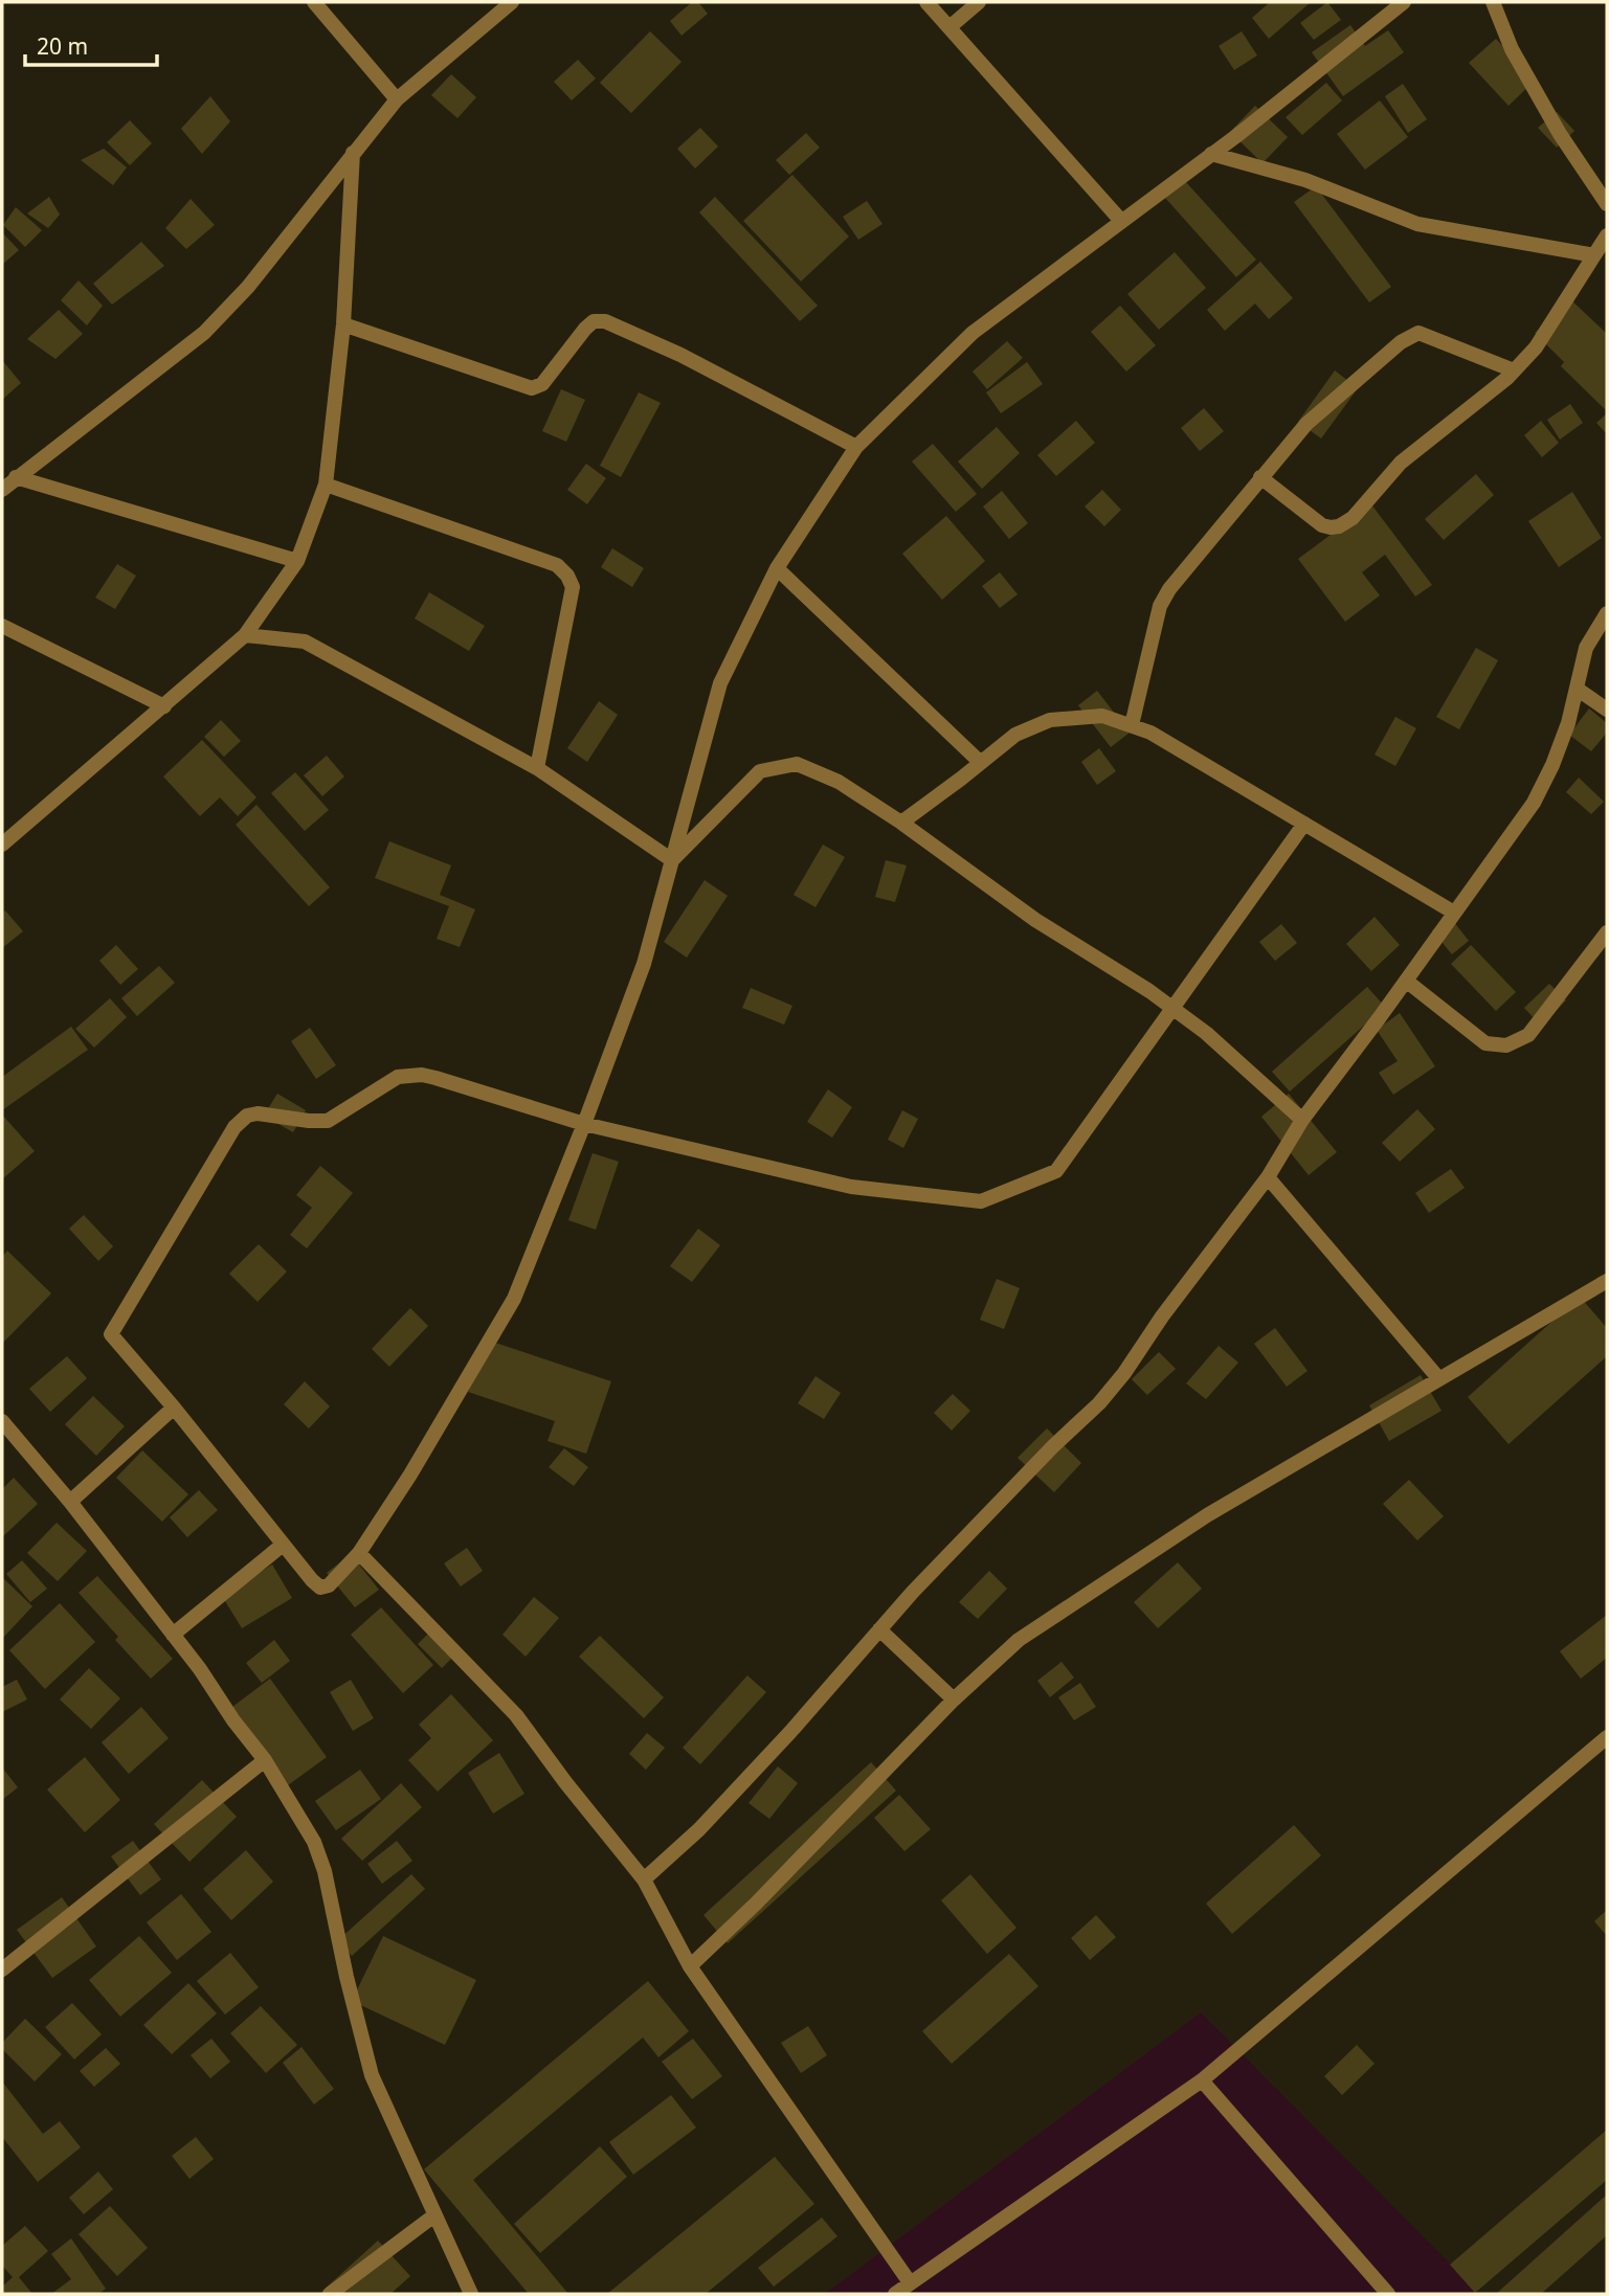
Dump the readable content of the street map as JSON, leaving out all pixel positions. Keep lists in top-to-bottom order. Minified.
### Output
{"scale_bar":"20 m"}
